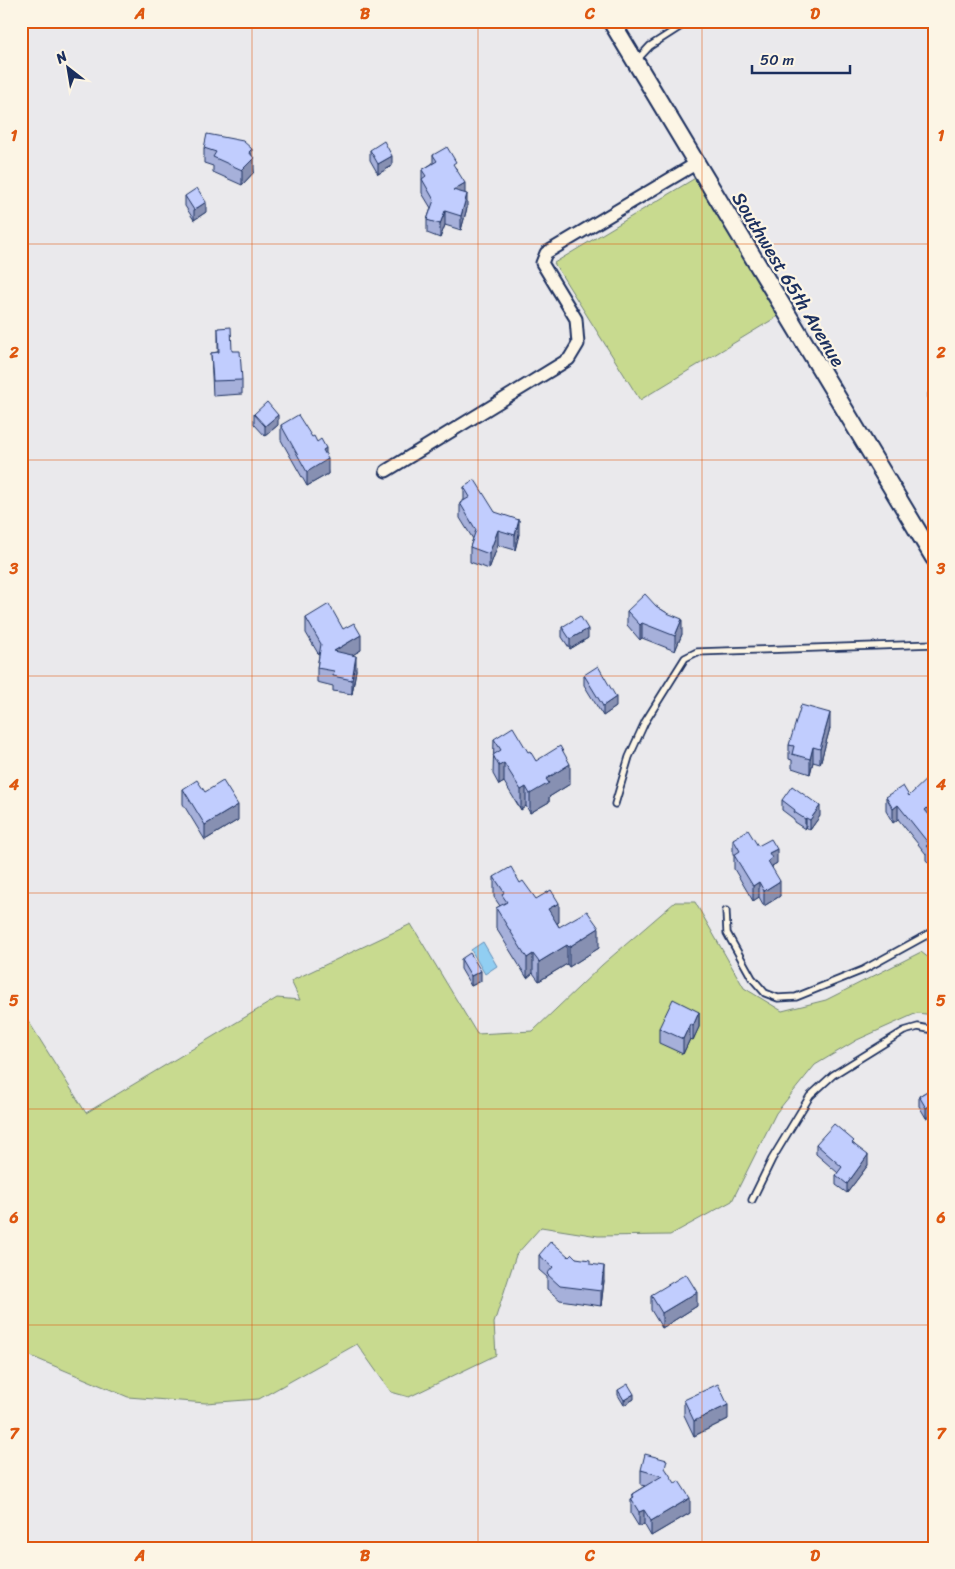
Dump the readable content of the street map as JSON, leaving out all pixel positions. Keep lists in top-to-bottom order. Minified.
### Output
{"streets":{"main road":["Southwest 65th Avenue"]},"scale_bar":"50 m","north":"top left","grid":{"columns":["A","B","C","D"],"rows":["1","2","3","4","5","6","7"]}}
